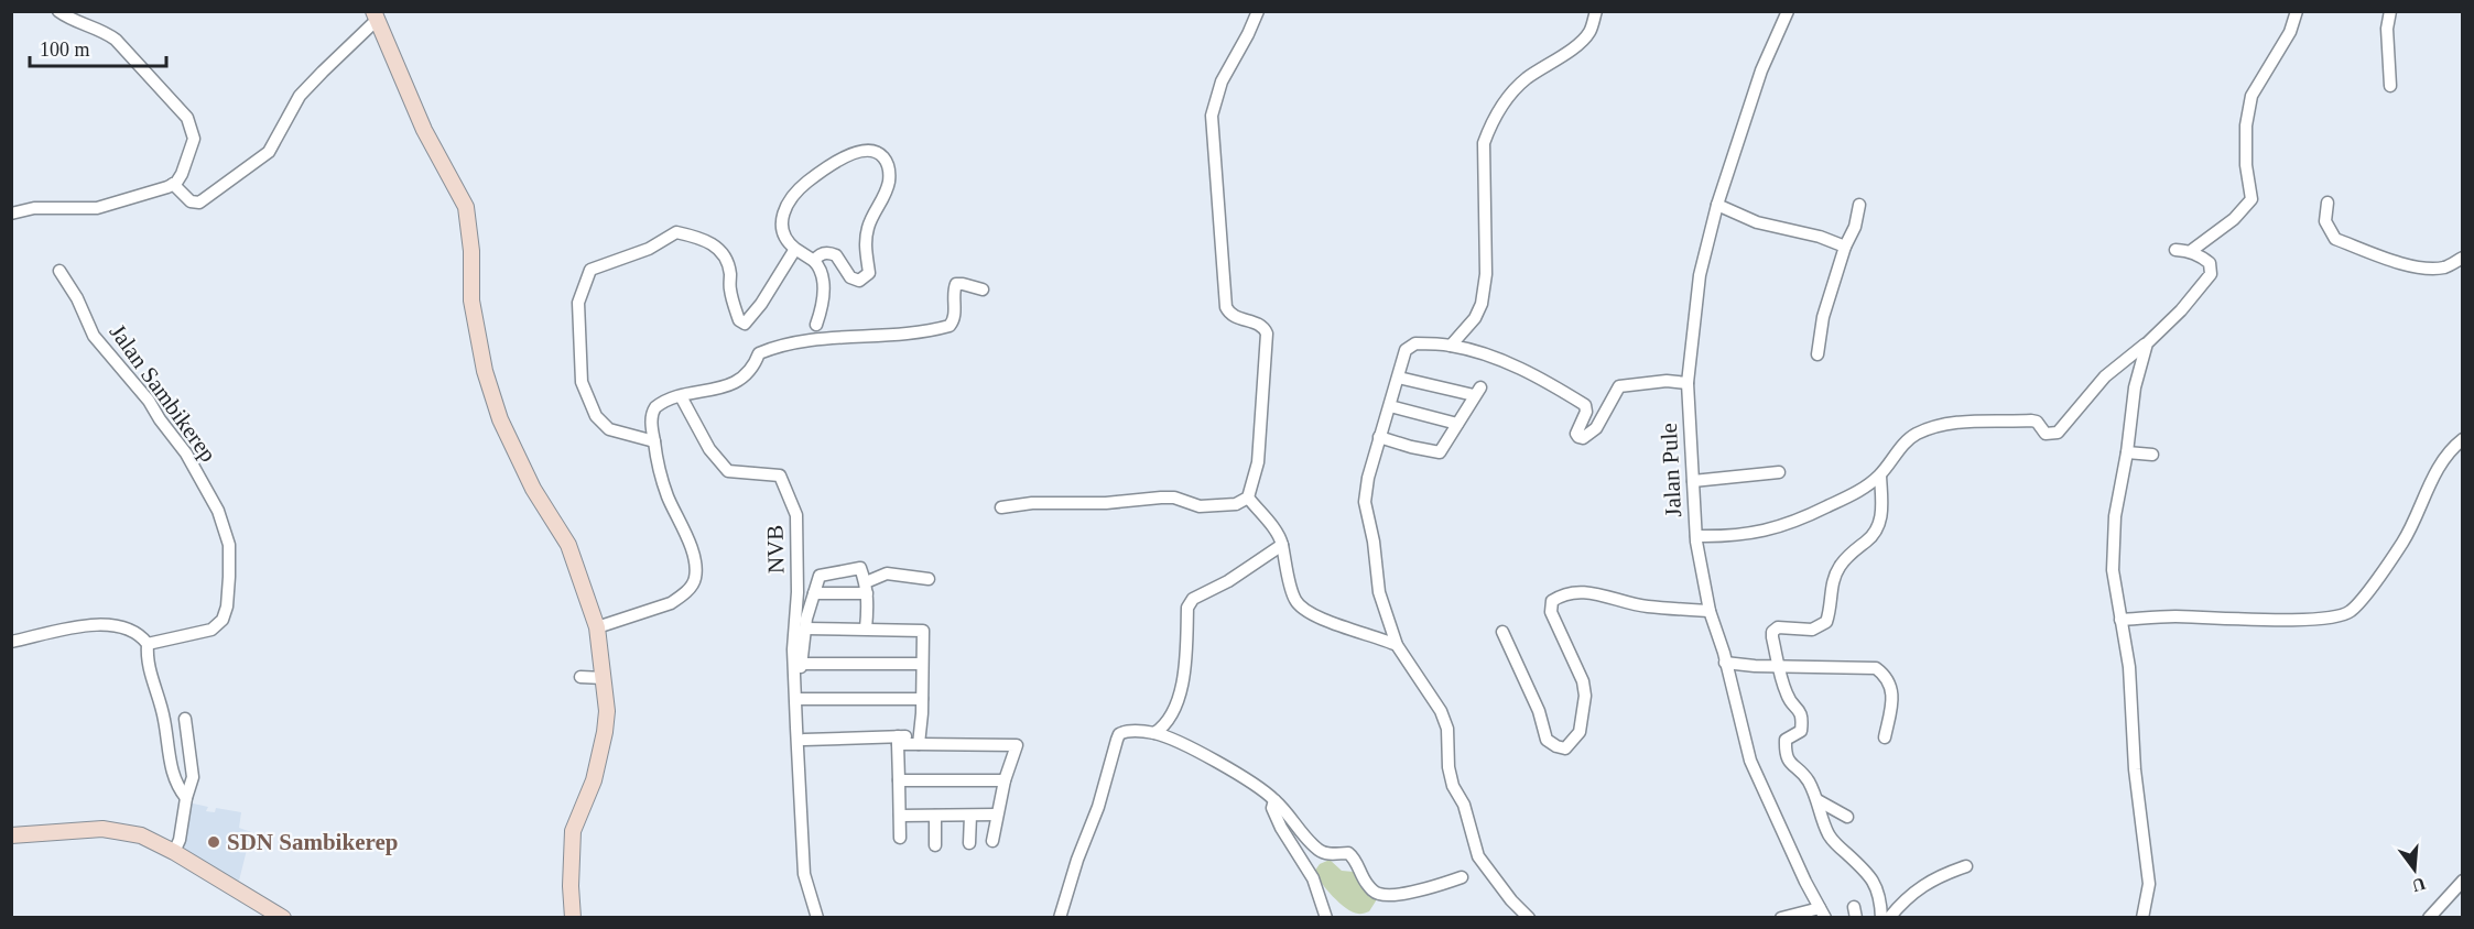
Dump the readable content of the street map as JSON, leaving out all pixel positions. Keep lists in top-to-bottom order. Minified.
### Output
{"streets":{"street":["Jalan Sambikerep","Jalan Pule","NVB"]},"places":["SDN Sambikerep"],"scale_bar":"100 m","north":"bottom"}
